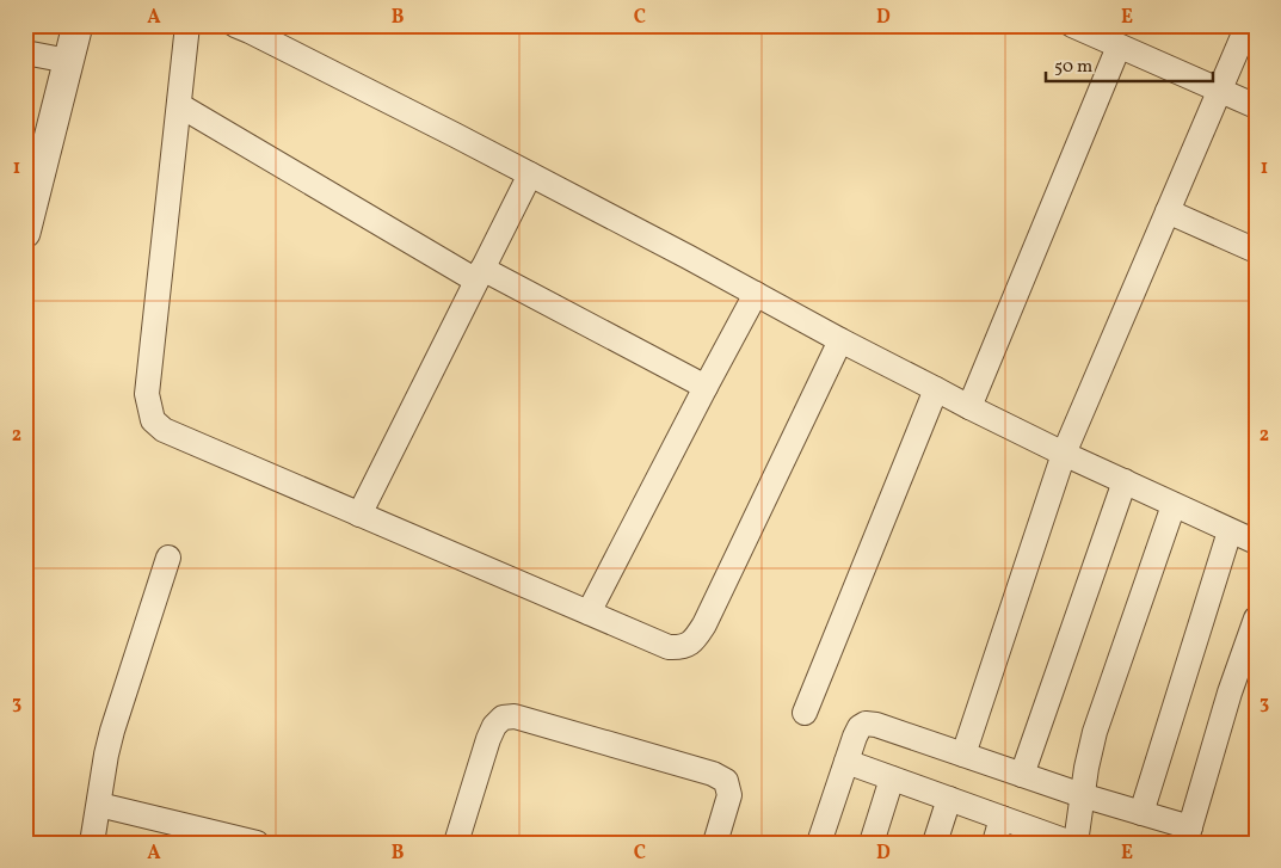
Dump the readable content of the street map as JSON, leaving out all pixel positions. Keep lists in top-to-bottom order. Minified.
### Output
{"scale_bar":"50 m","grid":{"columns":["A","B","C","D","E"],"rows":["1","2","3"]}}
